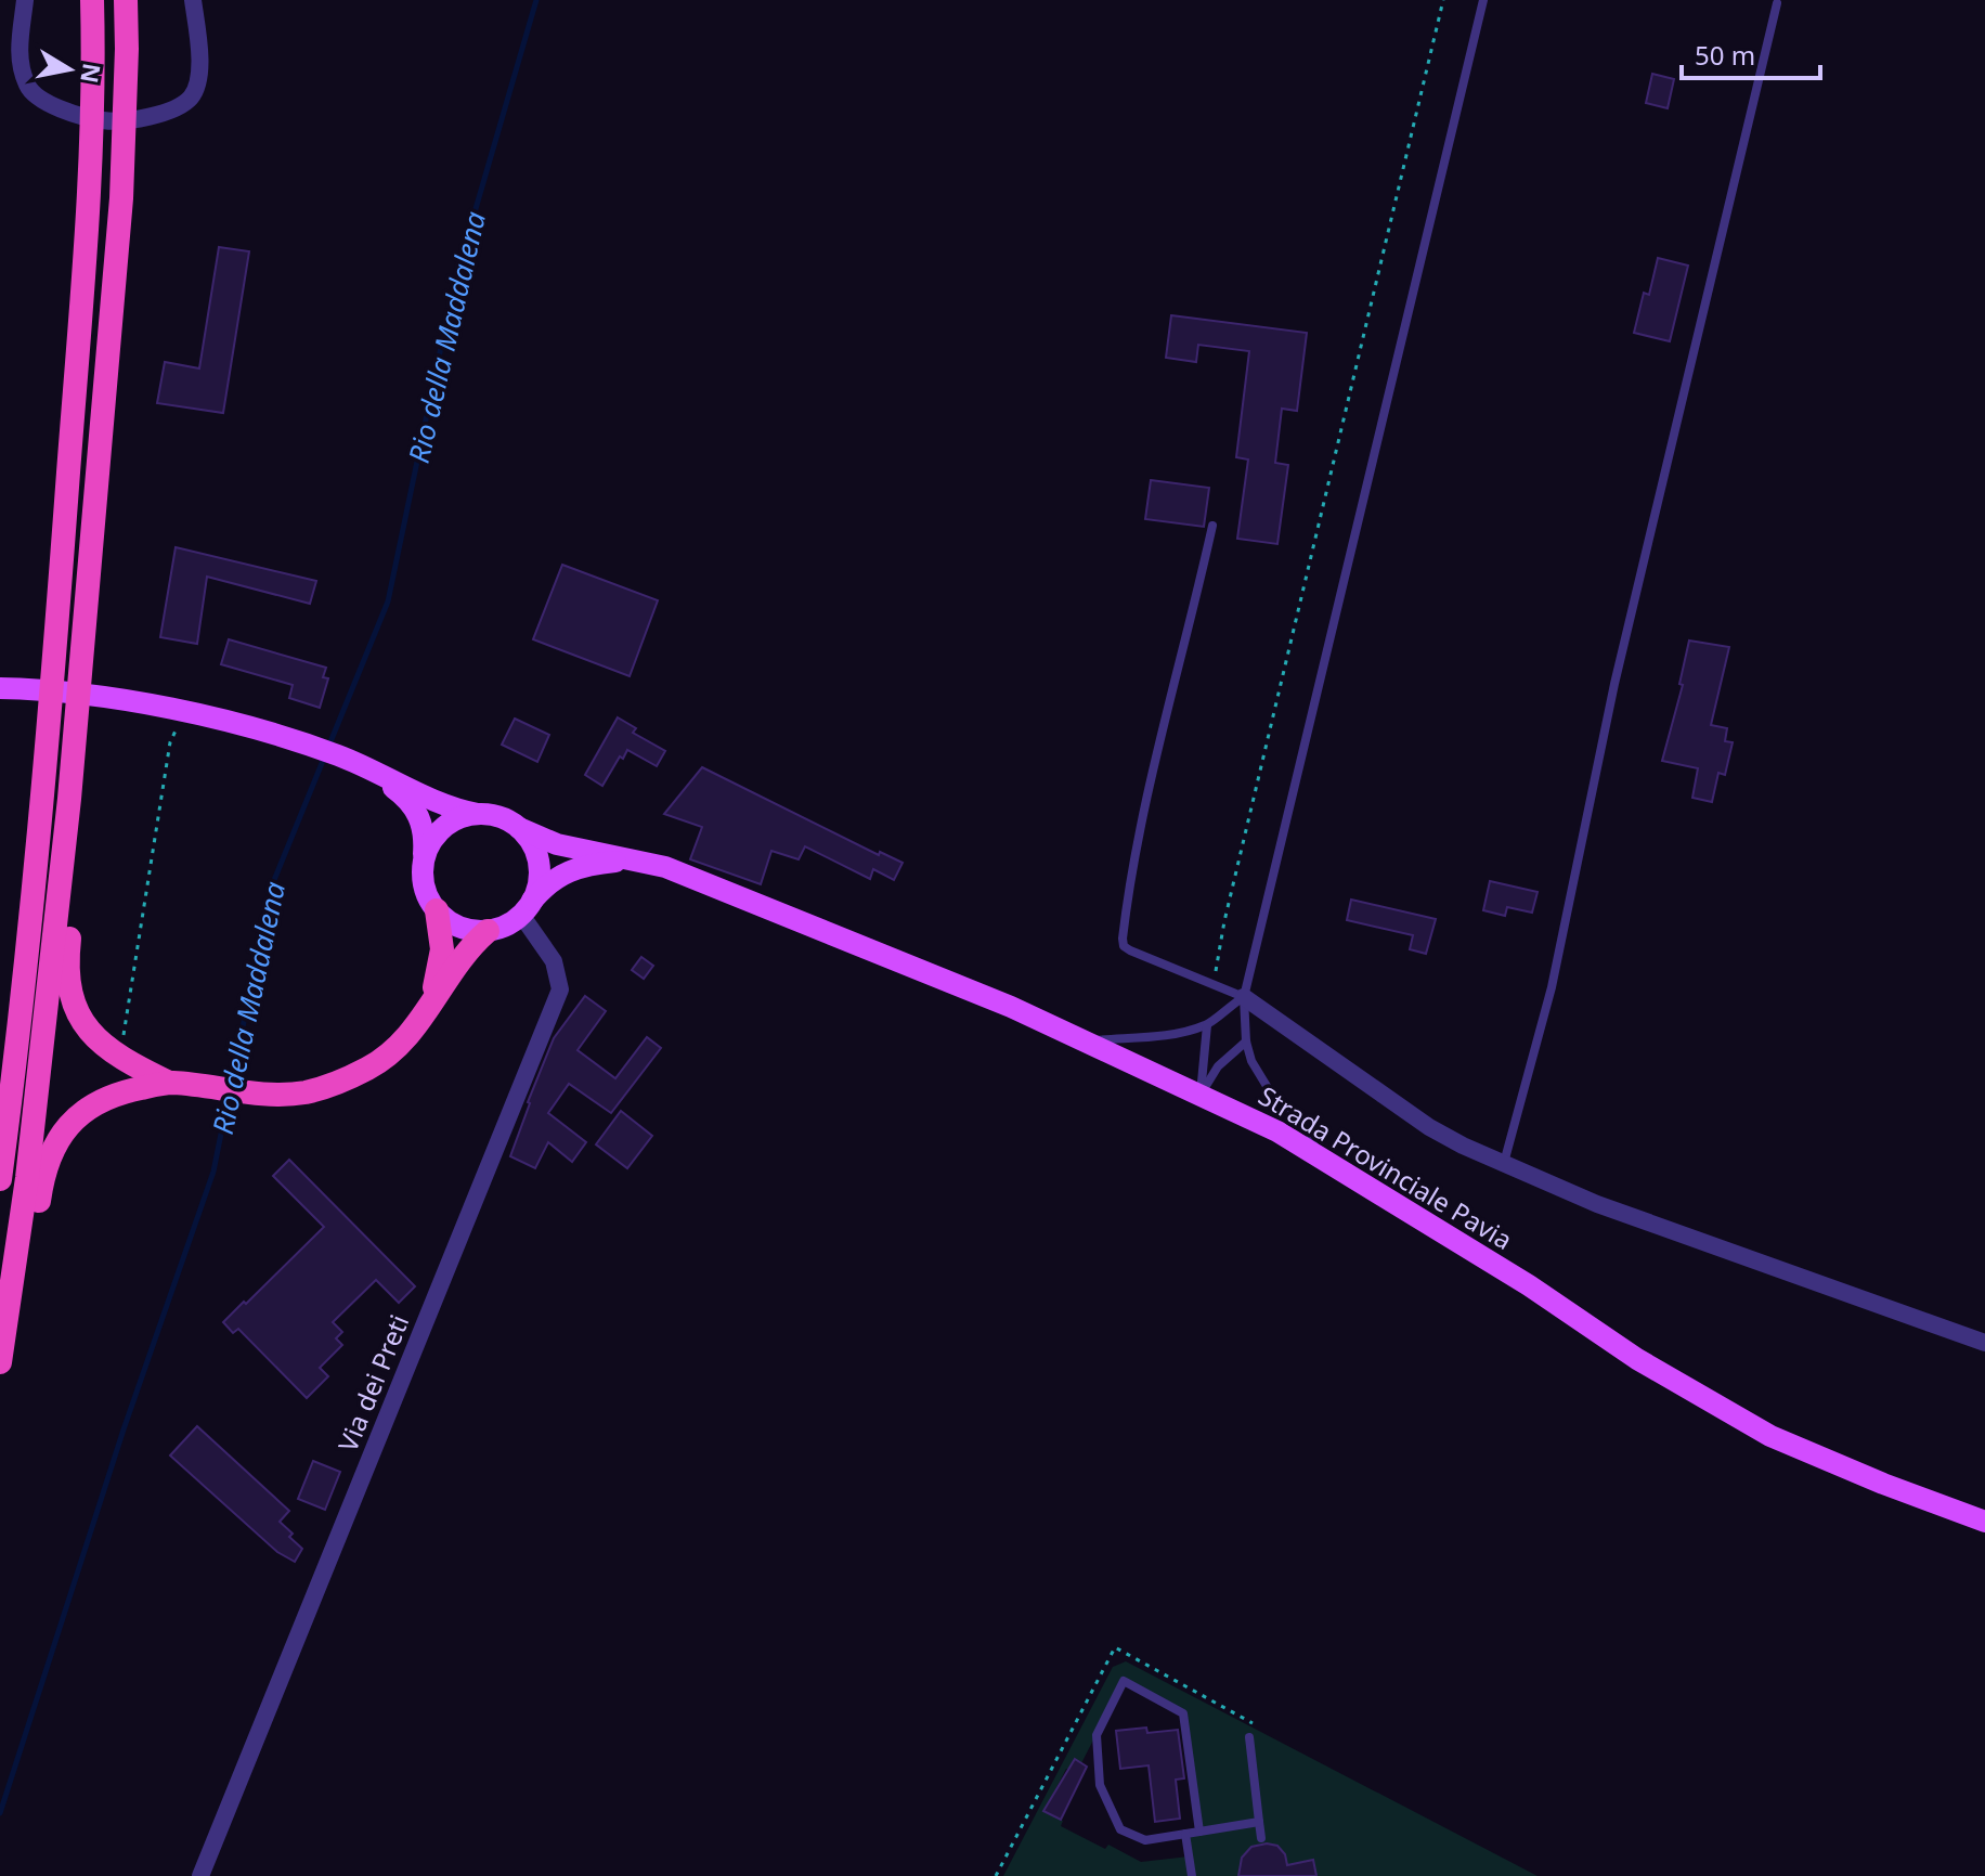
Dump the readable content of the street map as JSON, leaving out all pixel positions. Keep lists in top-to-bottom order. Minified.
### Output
{"streets":{"main road":["Strada Provinciale Pavia"],"street":["Via dei Preti"]},"crossings":[["Strada Provinciale Pavia","Via dei Preti"]],"water":["Rio della Maddalena"],"scale_bar":"50 m","north":"right"}
